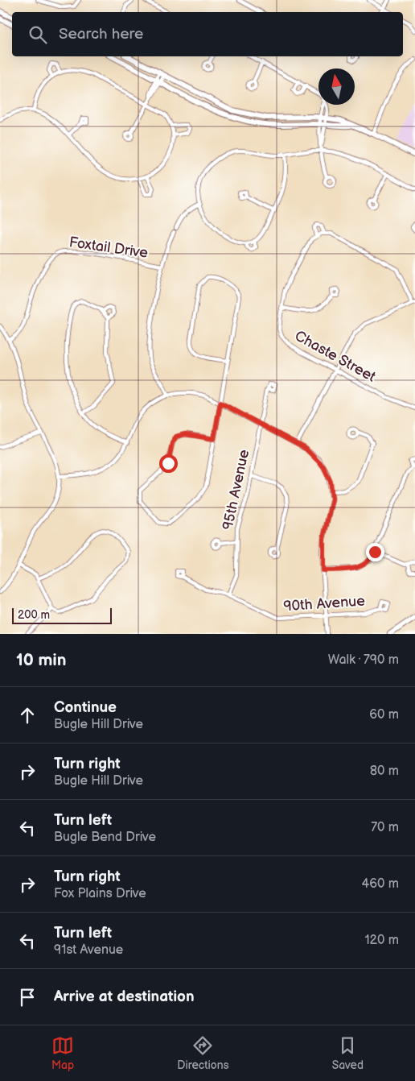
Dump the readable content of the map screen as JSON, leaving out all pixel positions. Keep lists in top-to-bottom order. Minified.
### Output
{"streets":{"street":["Foxtail Drive","Chaste Street","95th Avenue","90th Avenue"]},"crossings":[["95th Avenue","90th Avenue"]],"scale_bar":"200 m","north":"top","page":{"search":"Search here","scale":"200 m","heading":["10 min","Walk · 790 m"],"list":[["Continue","Bugle Hill Drive","60 m"],["Turn right","Bugle Hill Drive","80 m"],["Turn left","Bugle Bend Drive","70 m"],["Turn right","Fox Plains Drive","460 m"],["Turn left","91st Avenue","120 m"],"Arrive at destination"],"nav":["Map","Directions","Saved"]}}
